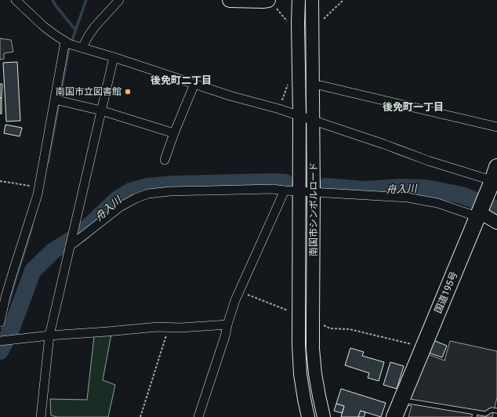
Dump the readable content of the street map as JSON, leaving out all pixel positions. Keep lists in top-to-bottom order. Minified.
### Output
{"streets":{"highway":["国道195号"],"street":["南国市シンボルロード"]},"districts":["後免町二丁目","後免町一丁目"],"water":["舟入川"],"places":["南国市立図書館"]}
